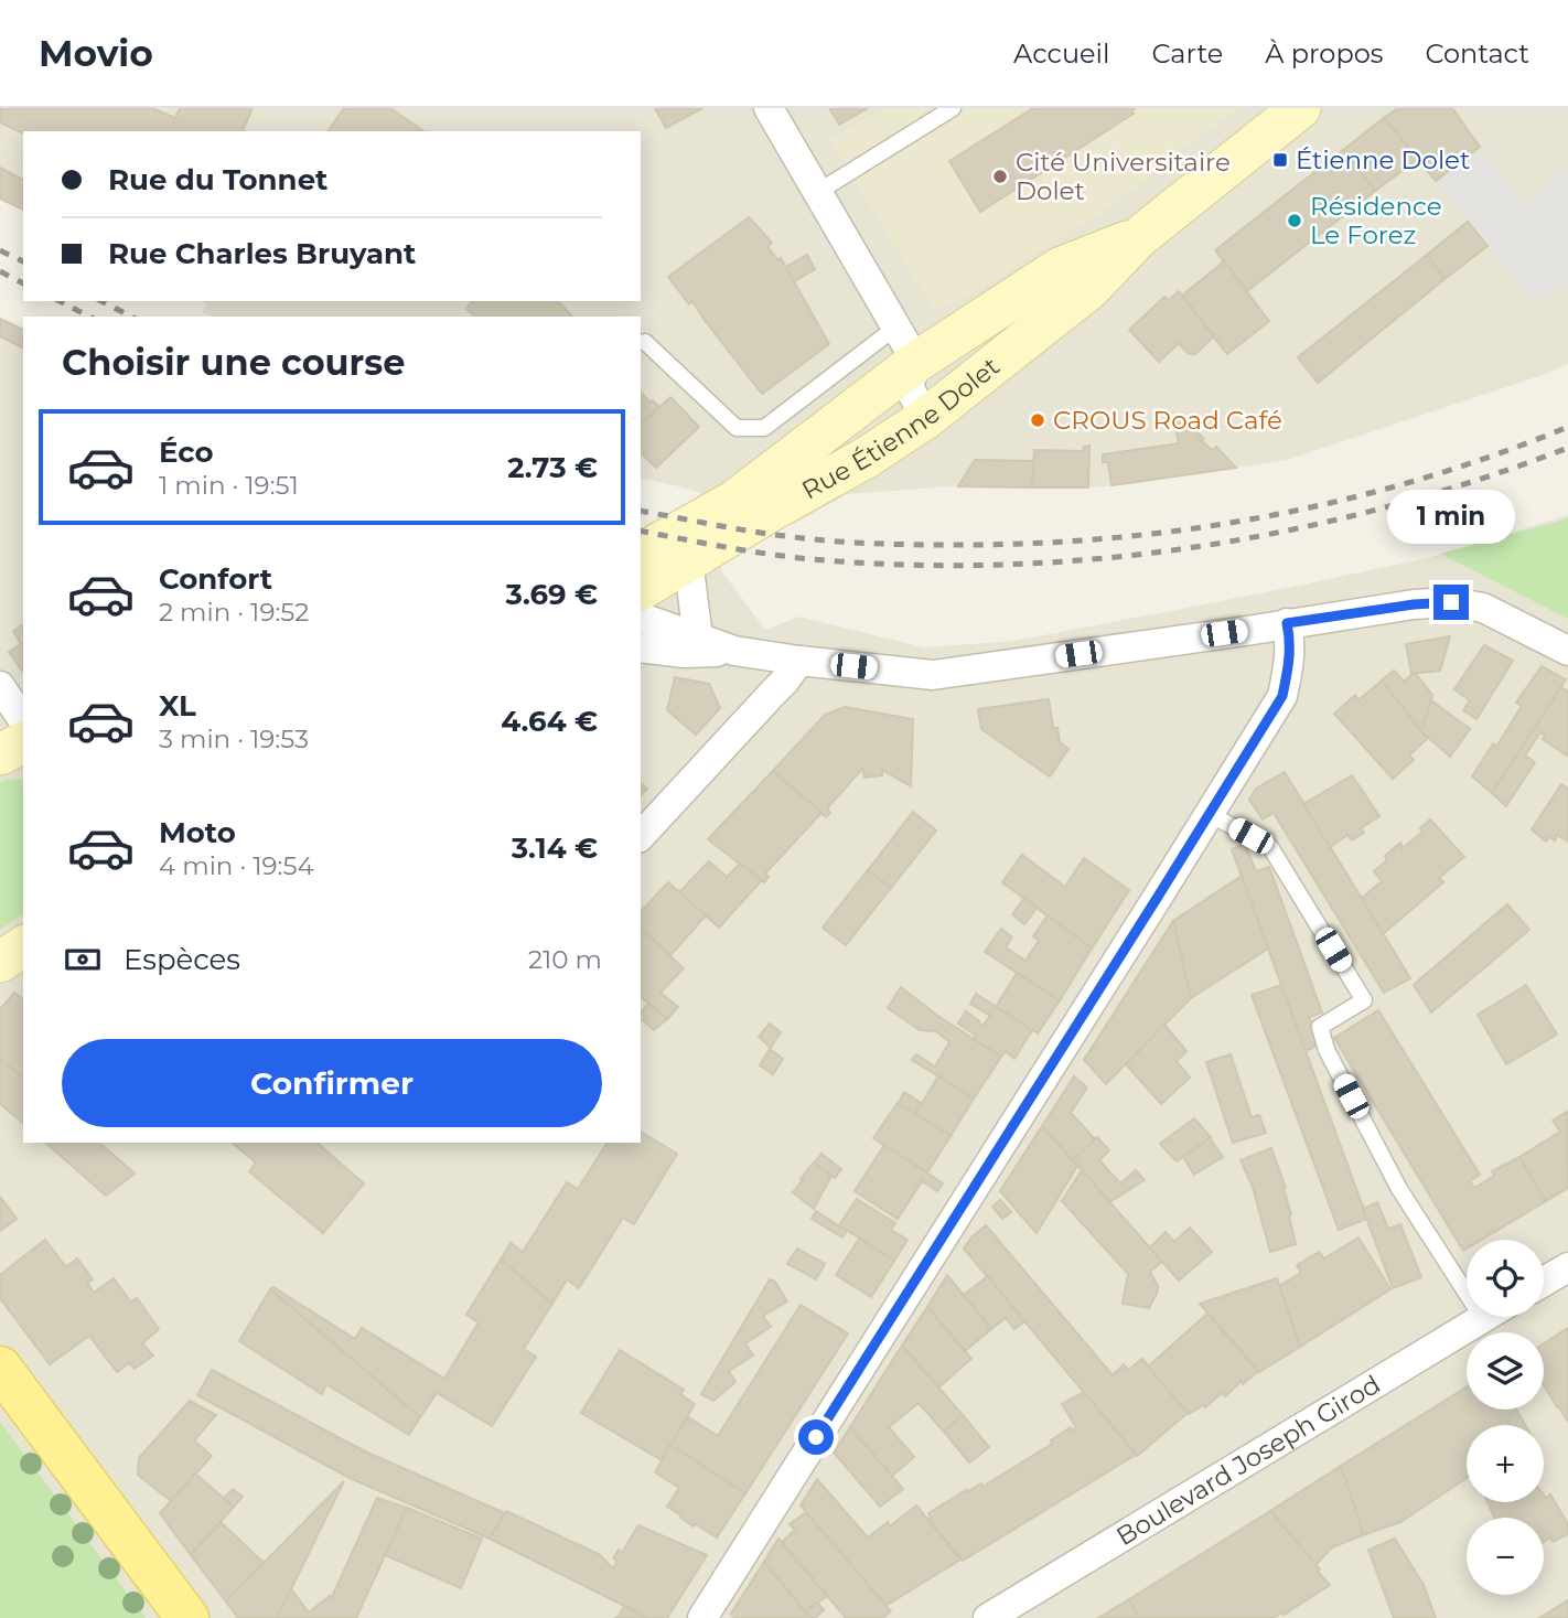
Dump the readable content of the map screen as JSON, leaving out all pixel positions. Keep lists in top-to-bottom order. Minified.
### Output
{"streets":{"main road":["Rue Étienne Dolet"],"street":["Boulevard Joseph Girod"]},"places":{"transit":["Étienne Dolet"],"other":["Cité Universitaire Dolet","Résidence Le Forez","CROUS Road Café"]},"page":{"header":"Movio","nav":["Accueil","Carte","À propos","Contact"],"banner":["Rue du Tonnet","Rue Charles Bruyant"],"heading":"Choisir une course","list":[{"name":"Éco","note":"1 min · 19:51","value":"2.73 €"},{"name":"Confort","note":"2 min · 19:52","value":"3.69 €"},{"name":"XL","note":"3 min · 19:53","value":"4.64 €"},{"name":"Moto","note":"4 min · 19:54","value":"3.14 €"}],"bubble":"1 min","pay":["Espèces","210 m"],"buttons":"Confirmer","map_buttons":["+","−"]}}
